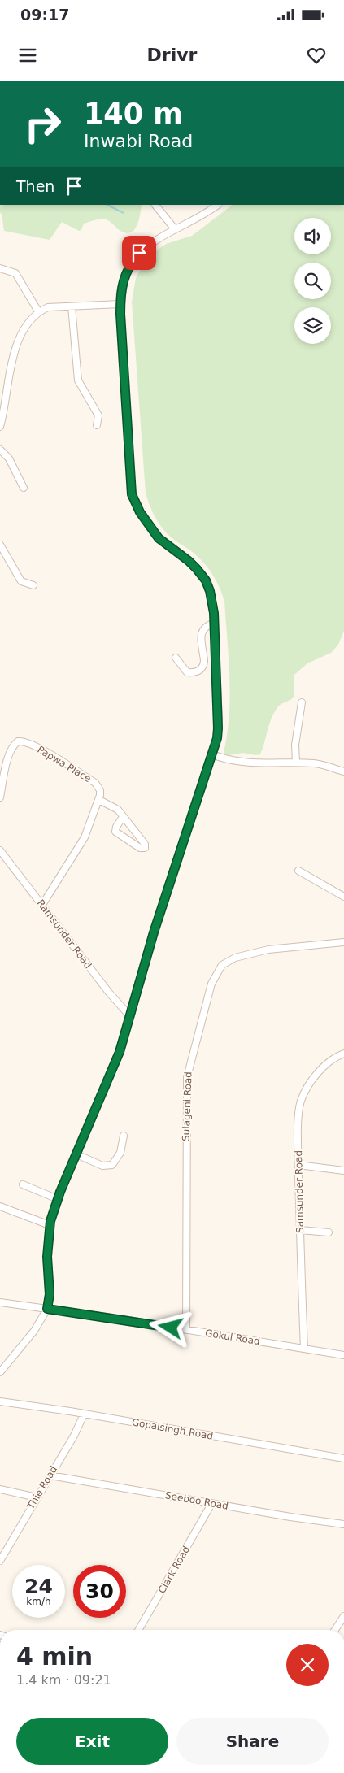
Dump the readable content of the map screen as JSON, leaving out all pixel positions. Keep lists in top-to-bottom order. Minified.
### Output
{"streets":{"street":["Papwa Place","Ramsunder Road","Sulageni Road","Samsunder Road","Gokul Road","Gopalsingh Road","Thie Road","Seeboo Road","Clark Road"]},"crossings":[["Sulageni Road","Gokul Road"],["Samsunder Road","Gokul Road"],["Gopalsingh Road","Thie Road"],["Thie Road","Seeboo Road"],["Seeboo Road","Clark Road"]],"page":{"status":"09:17","header":"Drivr","turn":["140 m","Inwabi Road"],"then":"Then","speed":"24 km/h","limit":"30","heading":["4 min","1.4 km · 09:21"],"buttons":["Exit","Share"]}}
